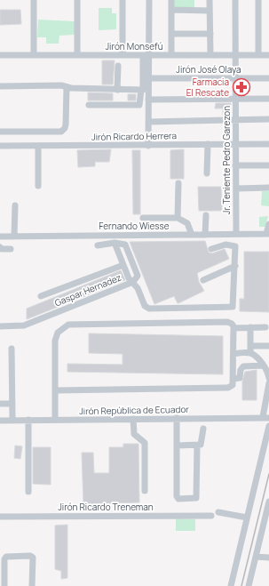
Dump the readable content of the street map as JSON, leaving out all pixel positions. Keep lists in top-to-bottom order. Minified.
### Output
{"streets":{"street":["Jirón Monsefú","Jirón José Olaya","Jirón Ricardo Herrera","Jr. Teniente Pedro Garezon","Fernando Wiesse","Gaspar Hernadez","Jirón República de Ecuador","Jirón Ricardo Treneman"]},"crossings":[["Jirón Monsefú","Jr. Teniente Pedro Garezon"],["Jirón José Olaya","Jr. Teniente Pedro Garezon"],["Jirón Ricardo Herrera","Jr. Teniente Pedro Garezon"],["Jr. Teniente Pedro Garezon","Fernando Wiesse"]],"places":{"pharmacy":["Farmacia El Rescate"]}}
